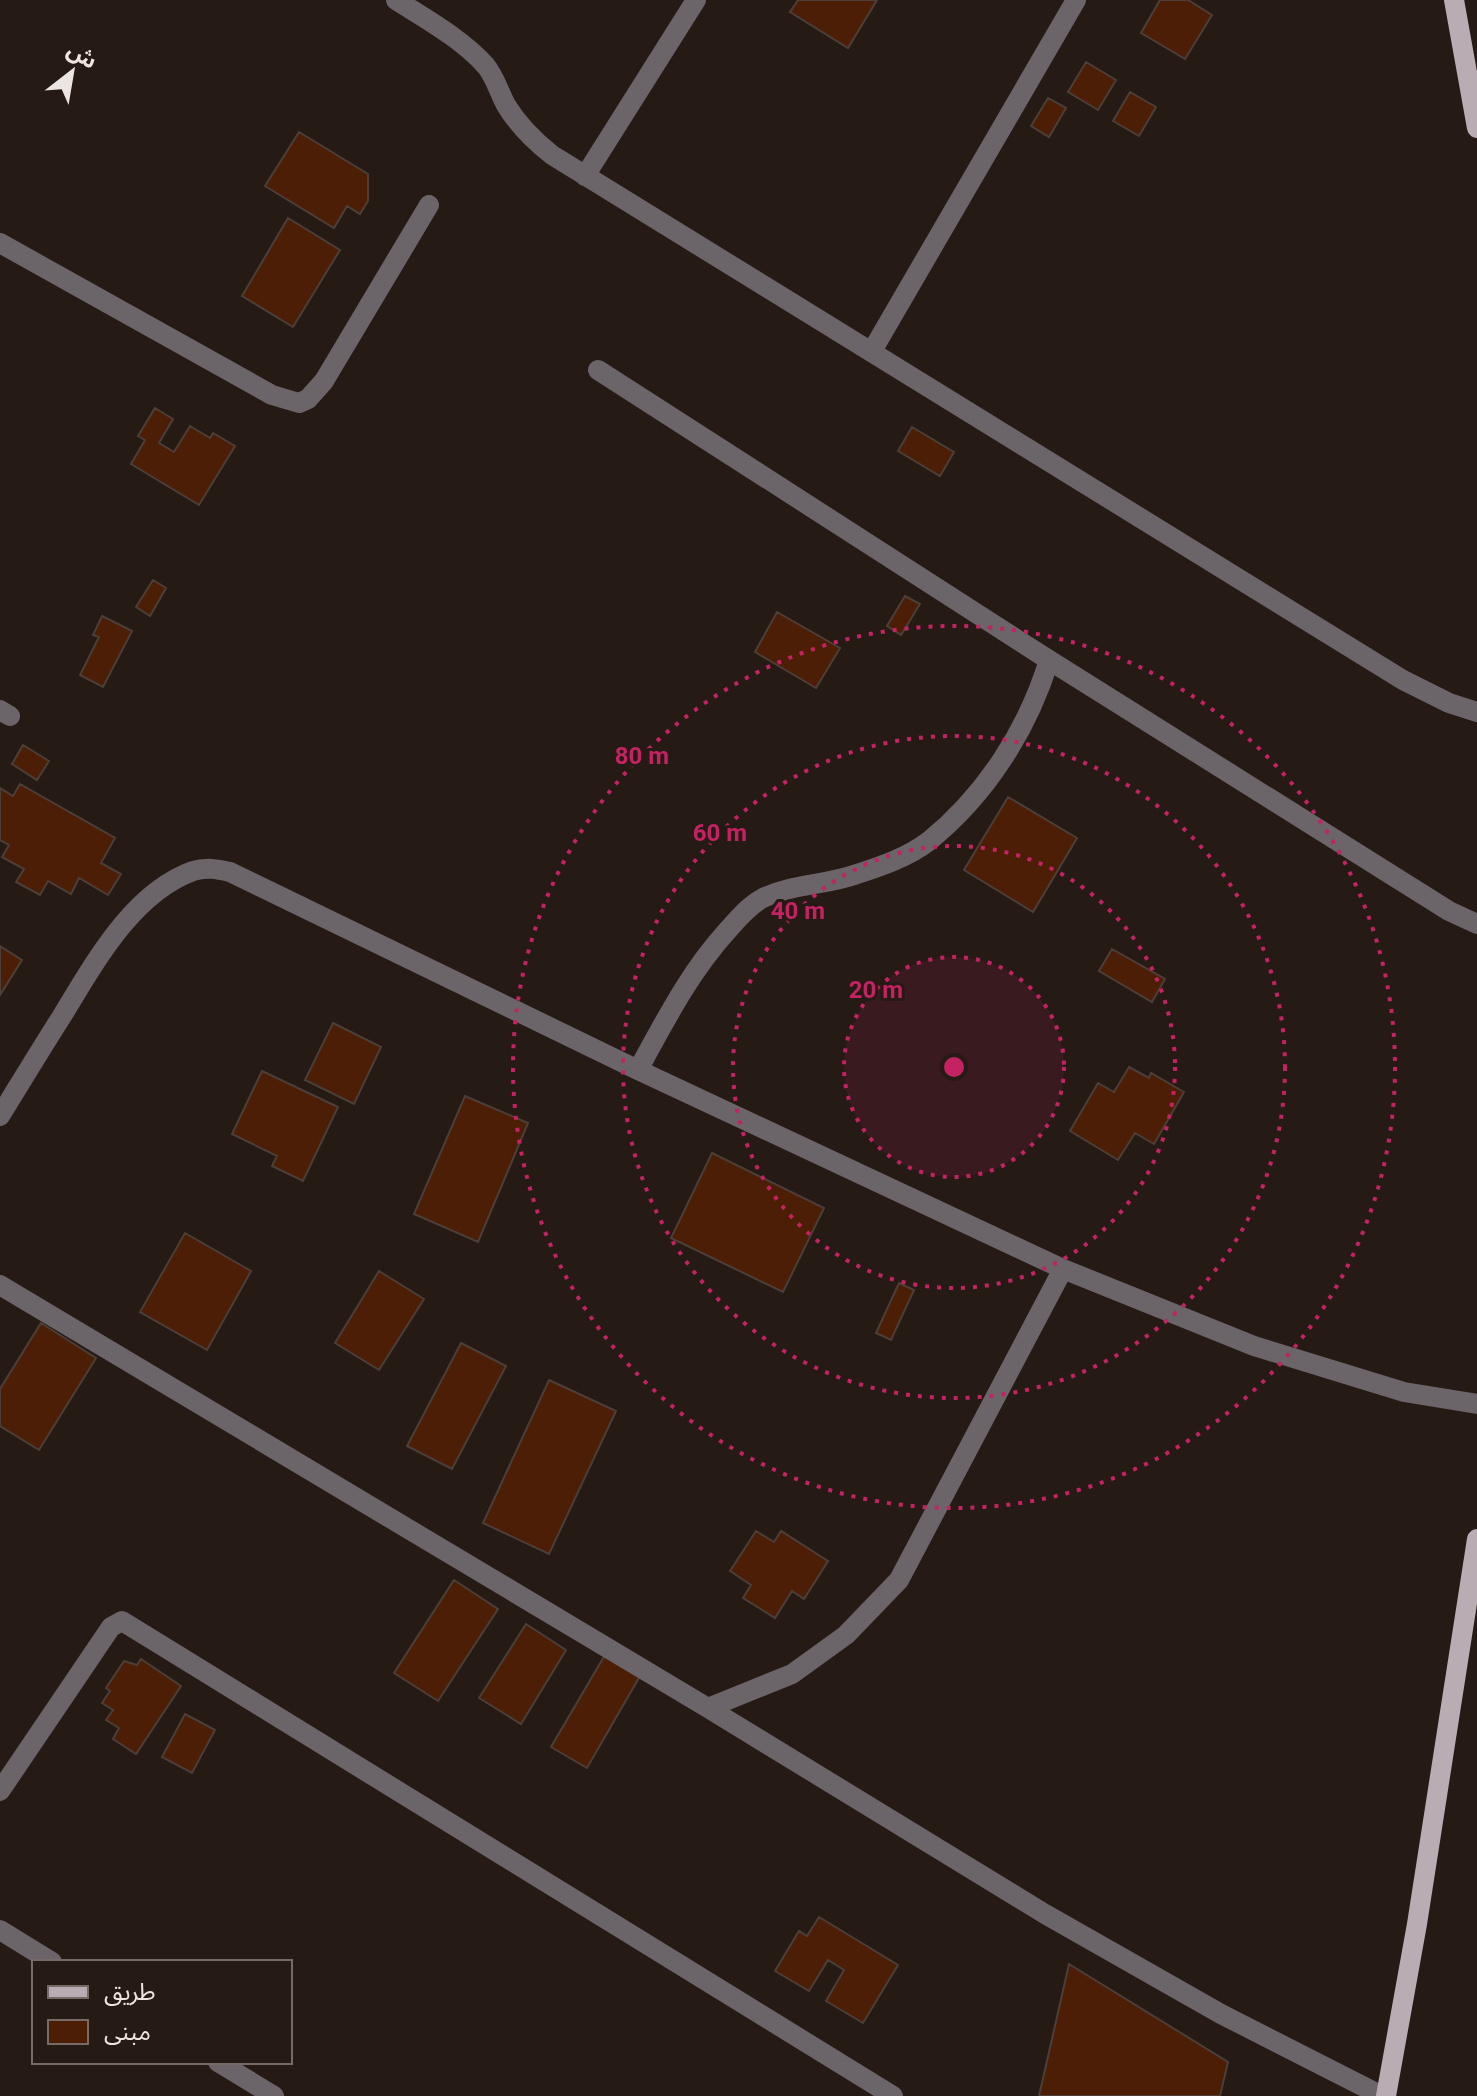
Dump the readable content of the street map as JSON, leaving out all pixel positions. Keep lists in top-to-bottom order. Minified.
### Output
{"legend":["طريق","مبنى"],"north":"top right","rings":["80 m","60 m","40 m","20 m"]}
